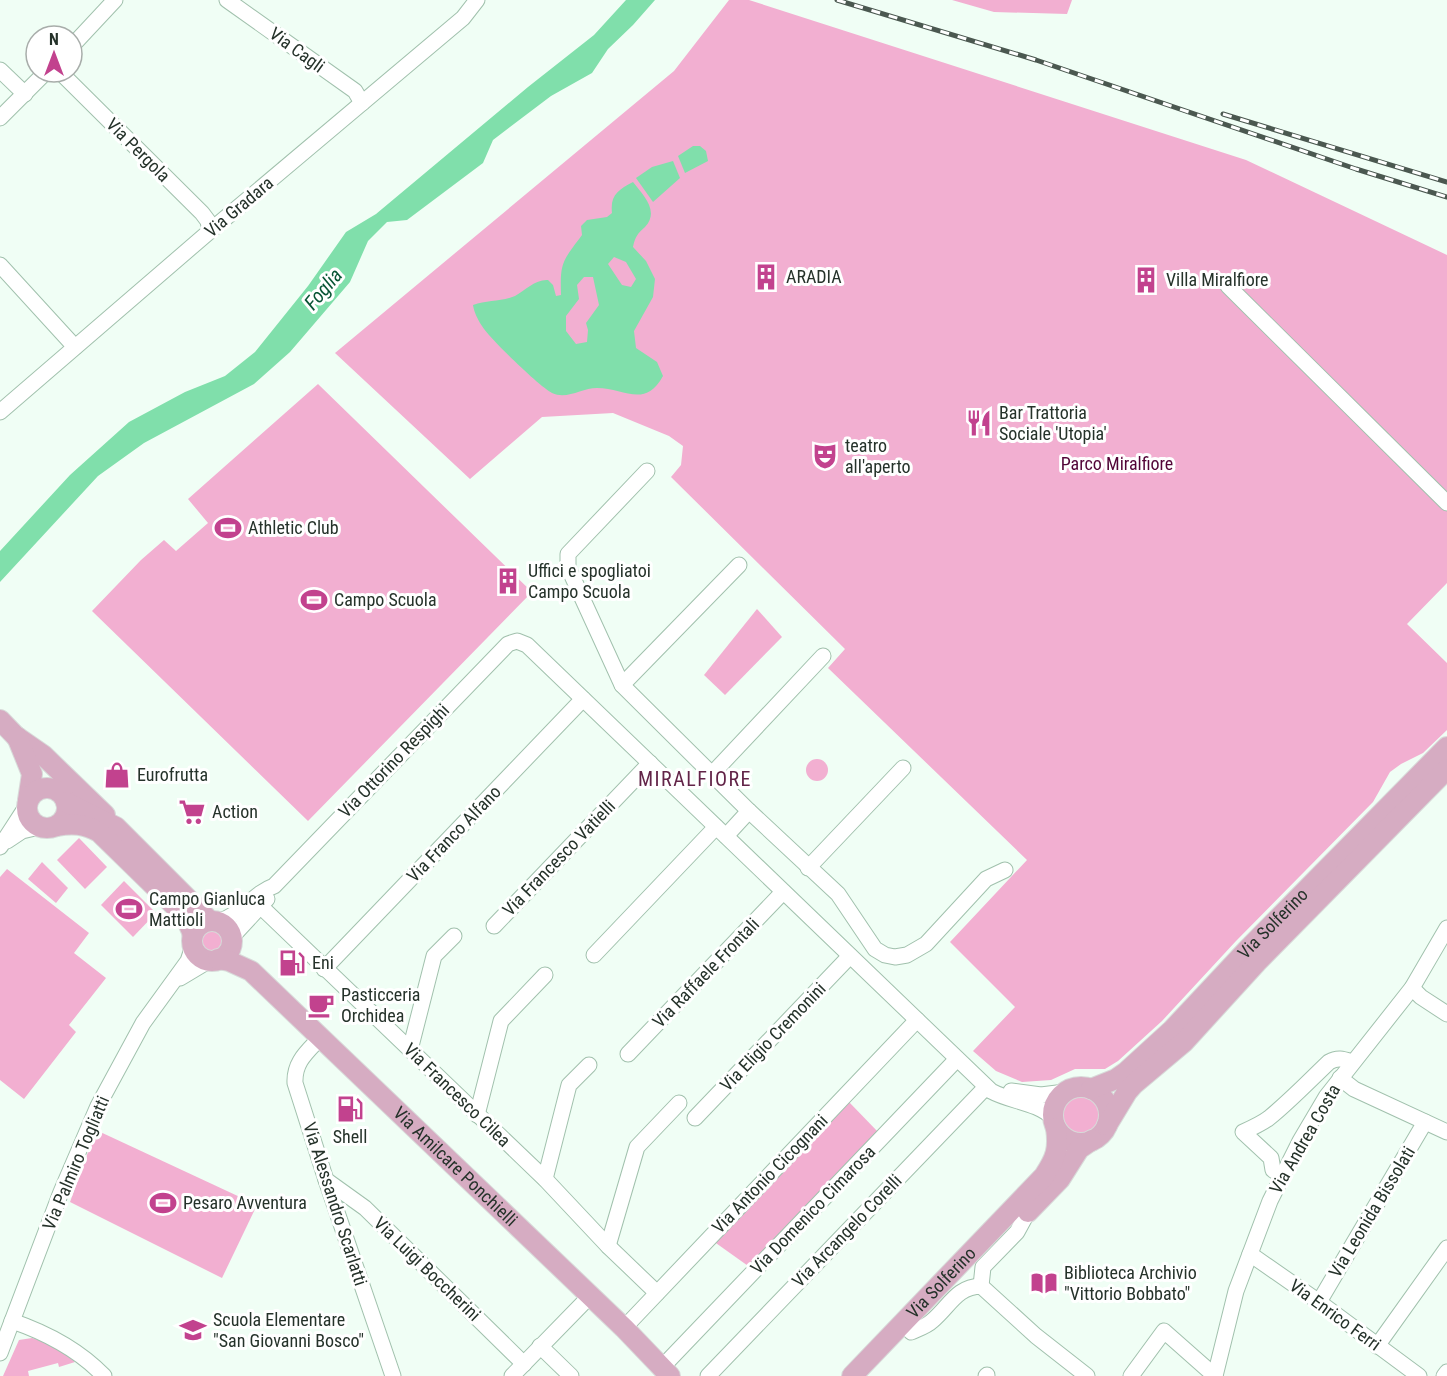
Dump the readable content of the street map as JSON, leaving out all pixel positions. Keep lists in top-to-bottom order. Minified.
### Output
{"streets":{"main road":["Via Solferino","Via Amilcare Ponchielli"],"street":["Via Cagli","Via Pergola","Via Gradara","Via Ottorino Respighi","Via Franco Alfano","Via Francesco Vatielli","Via Raffaele Frontali","Via Eligio Cremonini","Via Francesco Cilea","Via Andrea Costa","Via Palmiro Togliatti","Via Antonio Cicognani","Via Alessandro Scarlatti","Via Domenico Cimarosa","Via Leonida Bissolati","Via Arcangelo Corelli","Via Luigi Boccherini","Via Enrico Ferri"]},"crossings":[["Via Cagli","Via Gradara"],["Via Pergola","Via Gradara"],["Via Ottorino Respighi","Via Franco Alfano"],["Via Ottorino Respighi","Via Francesco Cilea"],["Via Ottorino Respighi","Via Palmiro Togliatti"],["Via Ottorino Respighi","Via Amilcare Ponchielli"],["Via Franco Alfano","Via Francesco Cilea"],["Via Francesco Cilea","Via Antonio Cicognani"],["Via Andrea Costa","Via Enrico Ferri"],["Via Palmiro Togliatti","Via Amilcare Ponchielli"],["Via Amilcare Ponchielli","Via Antonio Cicognani"],["Via Amilcare Ponchielli","Via Alessandro Scarlatti"],["Via Amilcare Ponchielli","Via Domenico Cimarosa"],["Via Alessandro Scarlatti","Via Luigi Boccherini"],["Via Leonida Bissolati","Via Enrico Ferri"]],"districts":["MIRALFIORE"],"water":["Foglia"],"parks":["Parco Miralfiore"],"places":{"building":["ARADIA","Villa Miralfiore","Uffici e spogliatoi Campo Scuola"],"restaurant":["Bar Trattoria Sociale 'Utopia'"],"theatre":["teatro all'aperto"],"sports":["Athletic Club","Campo Scuola","Campo Gianluca Mattioli","Pesaro Avventura"],"shop":["Eurofrutta"],"supermarket":["Action"],"fuel station":["Eni","Shell"],"cafe":["Pasticceria Orchidea"],"library":["Biblioteca Archivio \"Vittorio Bobbato\""],"school or university":["Scuola Elementare \"San Giovanni Bosco\""]},"north":"top"}
